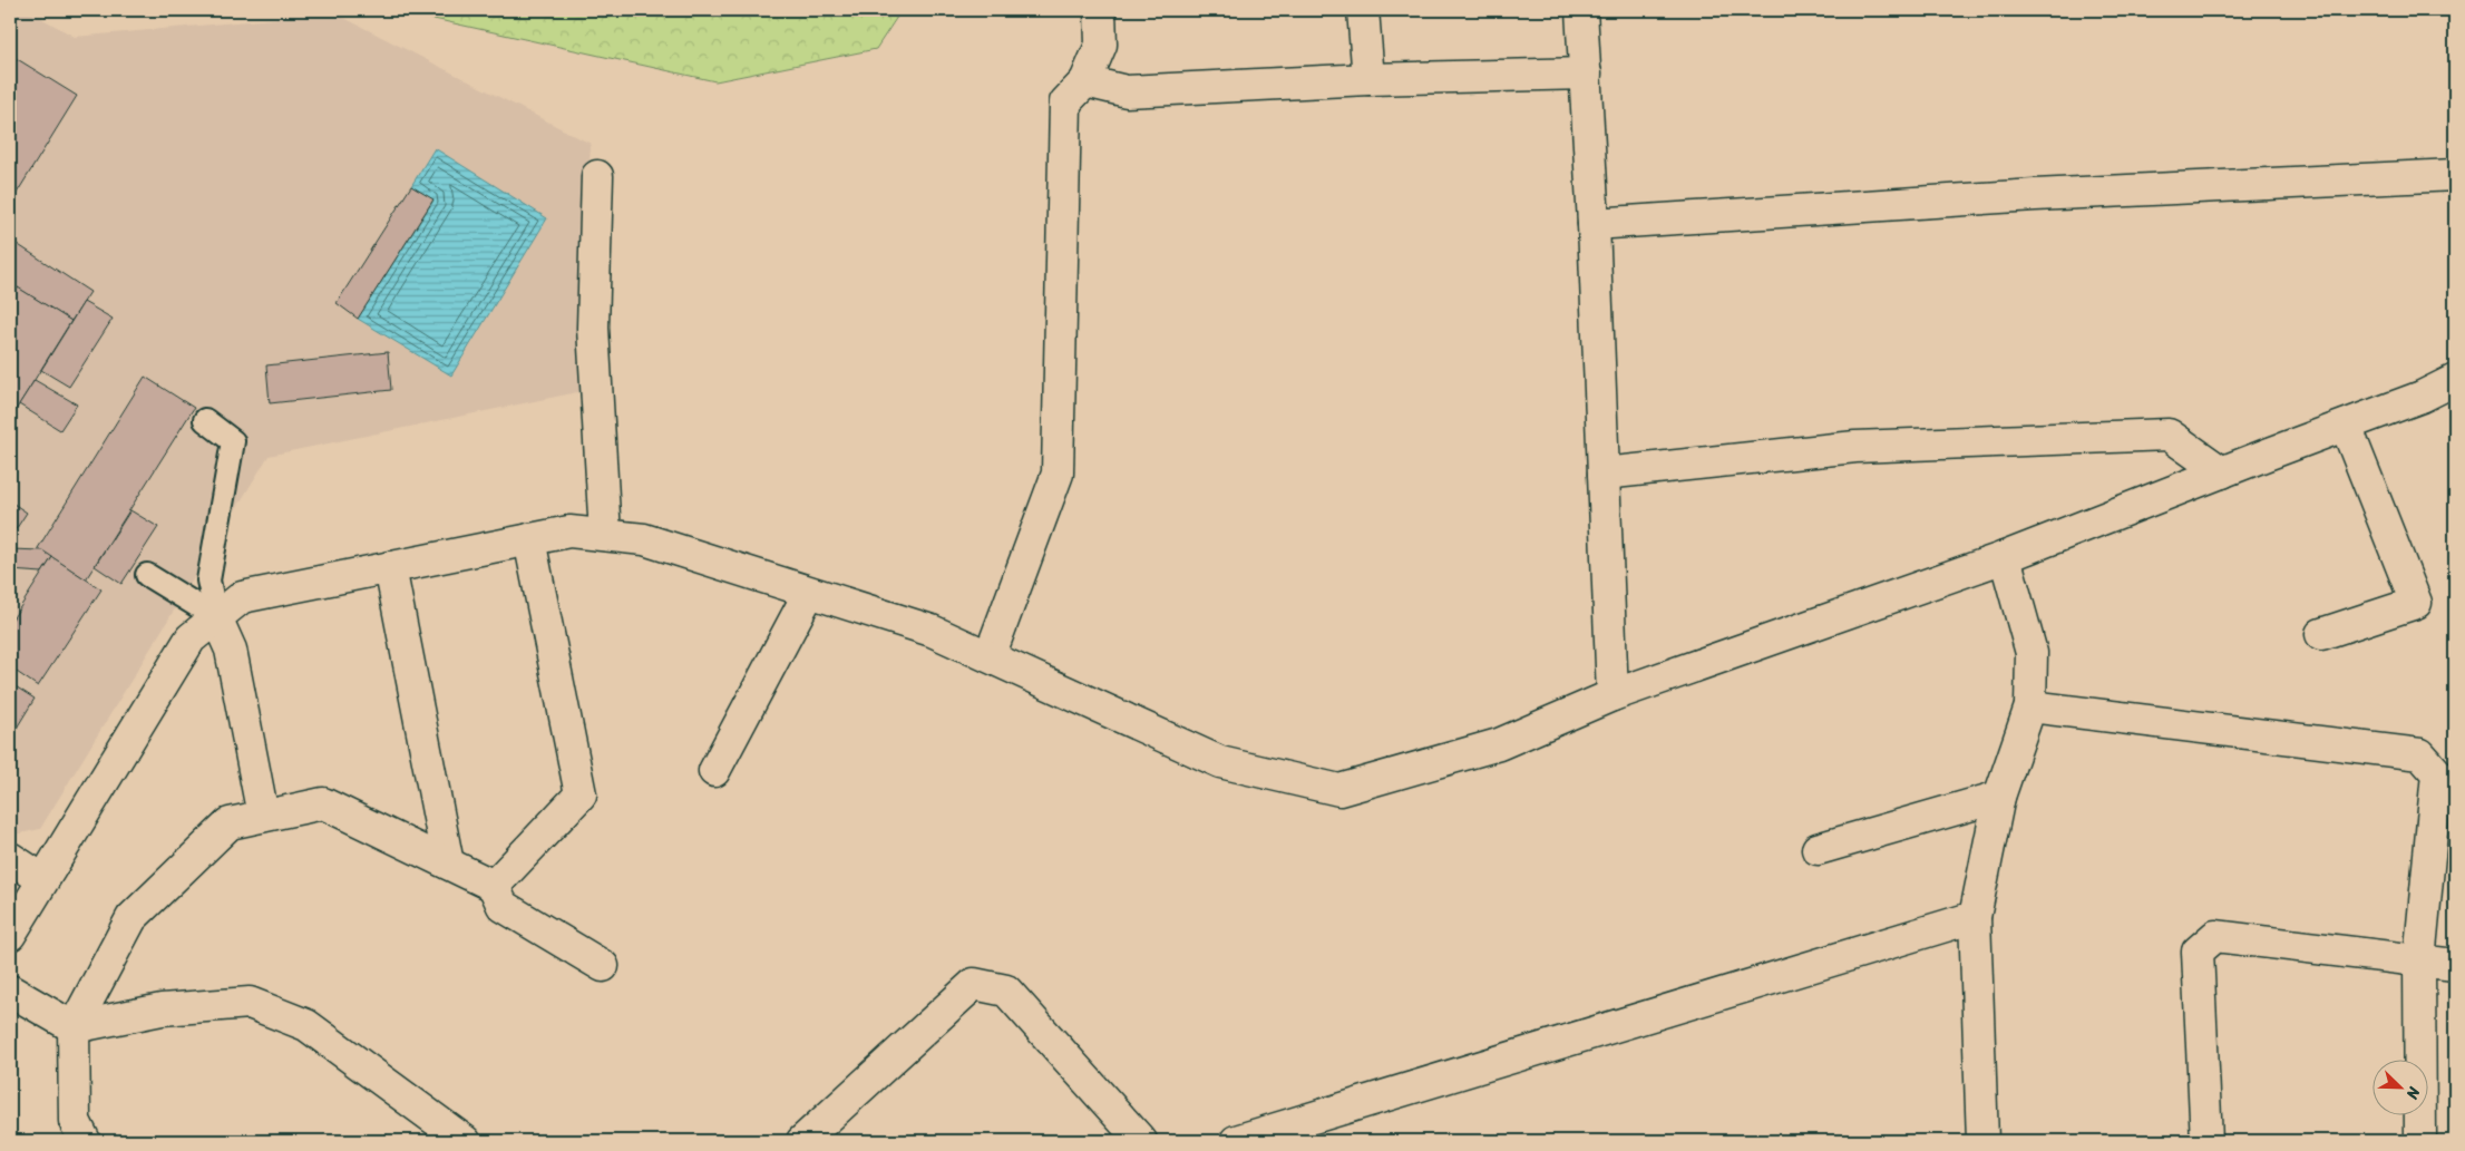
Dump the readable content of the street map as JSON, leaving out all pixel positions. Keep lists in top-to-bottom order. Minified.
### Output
{"north":"bottom right"}
